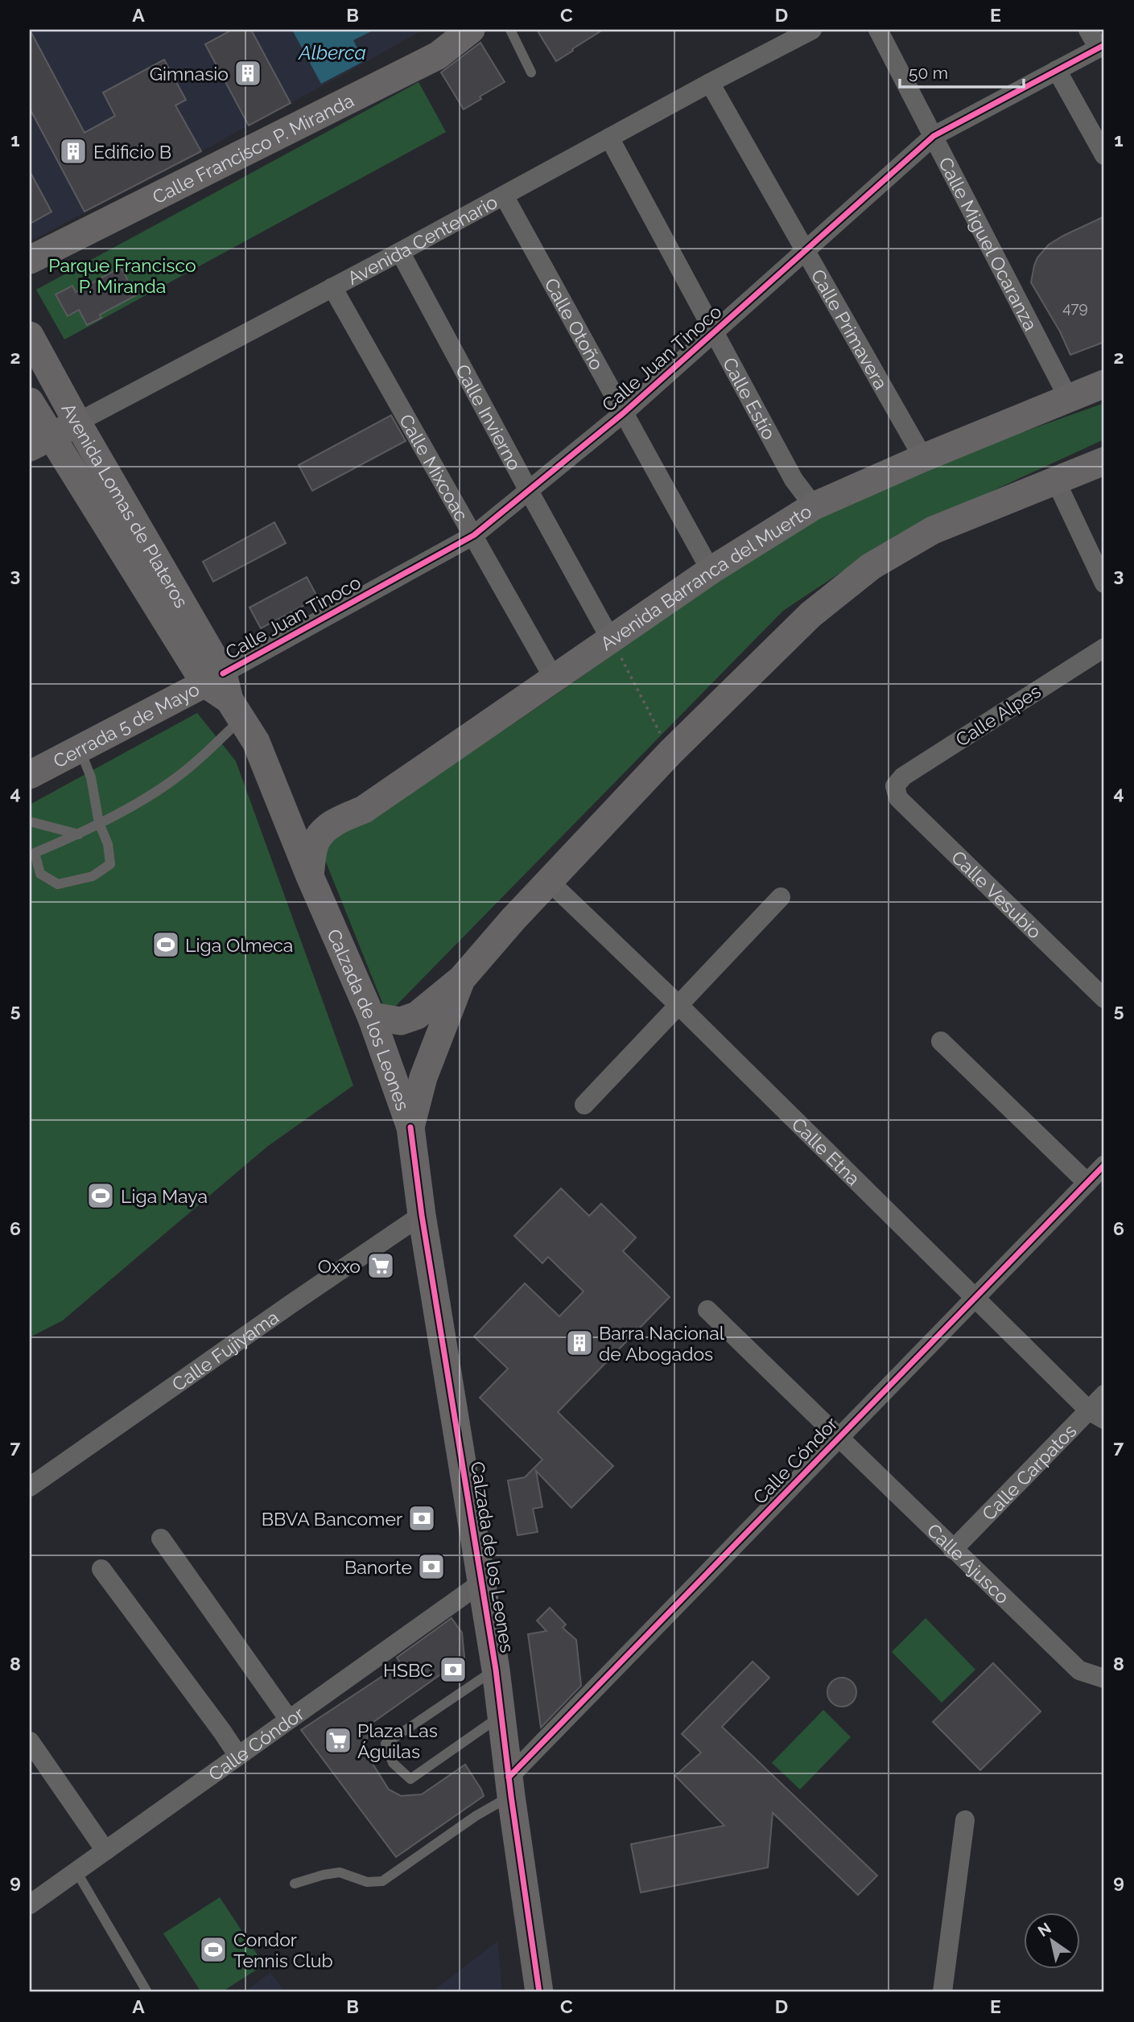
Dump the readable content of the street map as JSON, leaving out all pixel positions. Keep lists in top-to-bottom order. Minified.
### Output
{"streets":{"main road":["Calle Francisco P. Miranda","Avenida Centenario","Avenida Lomas de Plateros","Avenida Barranca del Muerto","Cerrada 5 de Mayo","Calzada de los Leones"],"street":["Calle Miguel Ocaranza","Calle Otoño","Calle Primavera","Calle Juan Tinoco","Calle Estío","Calle Invierno","Calle Mixcoac","Calle Alpes","Calle Vesubio","Calle Etna","Calle Fujiyama","Calle Cóndor","Calle Carpatos","Calle Ajusco"]},"crossings":[["Avenida Centenario","Calle Otoño"],["Avenida Centenario","Calle Primavera"],["Avenida Centenario","Calle Estío"],["Avenida Centenario","Calle Invierno"],["Avenida Centenario","Calle Mixcoac"],["Avenida Centenario","Avenida Lomas de Plateros"],["Calle Miguel Ocaranza","Calle Juan Tinoco"],["Calle Miguel Ocaranza","Avenida Barranca del Muerto"],["Calle Otoño","Calle Juan Tinoco"],["Calle Otoño","Avenida Barranca del Muerto"],["Calle Primavera","Calle Juan Tinoco"],["Calle Primavera","Avenida Barranca del Muerto"],["Calle Juan Tinoco","Calle Estío"],["Calle Juan Tinoco","Calle Invierno"],["Calle Juan Tinoco","Calle Mixcoac"],["Calle Juan Tinoco","Avenida Lomas de Plateros"],["Calle Juan Tinoco","Cerrada 5 de Mayo"],["Calle Juan Tinoco","Calzada de los Leones"],["Calle Estío","Avenida Barranca del Muerto"],["Calle Invierno","Avenida Barranca del Muerto"],["Calle Mixcoac","Avenida Barranca del Muerto"],["Avenida Lomas de Plateros","Cerrada 5 de Mayo"],["Avenida Lomas de Plateros","Calzada de los Leones"],["Avenida Barranca del Muerto","Calzada de los Leones"],["Calle Alpes","Calle Vesubio"],["Cerrada 5 de Mayo","Calzada de los Leones"],["Calzada de los Leones","Calle Fujiyama"],["Calzada de los Leones","Calle Cóndor"],["Calle Etna","Calle Cóndor"],["Calle Etna","Calle Carpatos"],["Calle Cóndor","Calle Ajusco"],["Calle Carpatos","Calle Ajusco"]],"water":["Alberca"],"parks":["Parque Francisco P. Miranda"],"places":{"building":["Gimnasio","Edificio B","Barra Nacional de Abogados"],"sports":["Liga Olmeca","Liga Maya","Condor Tennis Club"],"supermarket":["Oxxo","Plaza Las Águilas"],"bank":["BBVA Bancomer","Banorte","HSBC"]},"house_numbers":["479"],"scale_bar":"50 m","north":"top left","grid":{"columns":["A","B","C","D","E"],"rows":["1","2","3","4","5","6","7","8","9"]}}
